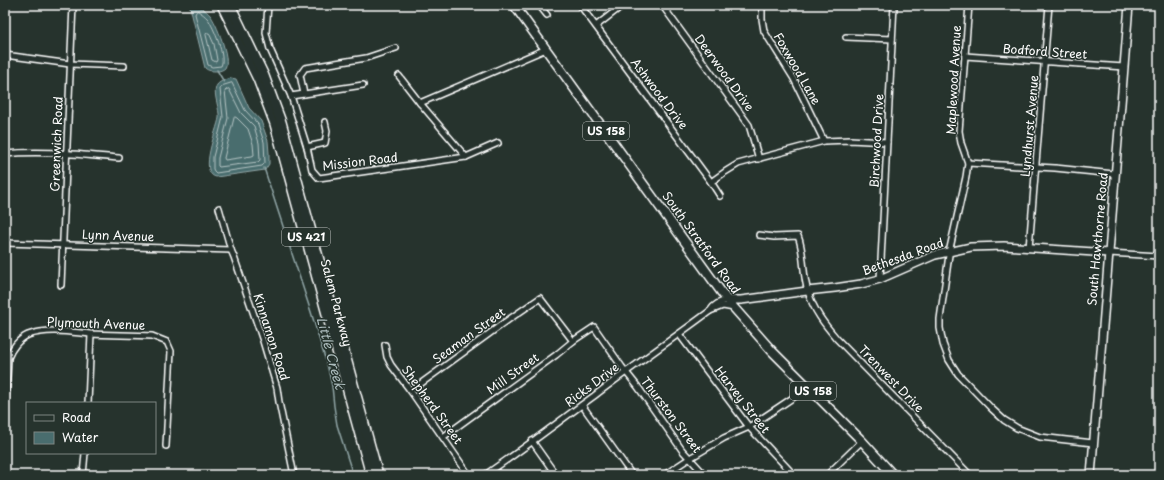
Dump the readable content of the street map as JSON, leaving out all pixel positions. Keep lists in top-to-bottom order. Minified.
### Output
{"streets":{"highway":["US 421","Salem Parkway"],"main road":["US 158","South Hawthorne Road","South Stratford Road","Bethesda Road"],"street":["Bodford Street","Foxwood Lane","Deerwood Drive","Maplewood Avenue","Ashwood Drive","Lyndhurst Avenue","Birchwood Drive","Greenwich Road","Mission Road","Lynn Avenue","Plymouth Avenue","Seaman Street","Kinnamon Road","Mill Street","Trenwest Drive","Ricks Drive","Harvey Street","Shepherd Street","Thurston Street"]},"crossings":[["Bodford Street","Maplewood Avenue"],["Bodford Street","Lyndhurst Avenue"],["Bodford Street","South Hawthorne Road"],["Maplewood Avenue","South Hawthorne Road"],["Maplewood Avenue","Bethesda Road"],["Lyndhurst Avenue","Bethesda Road"],["Birchwood Drive","Bethesda Road"],["Greenwich Road","Lynn Avenue"],["Lynn Avenue","Kinnamon Road"],["South Hawthorne Road","Bethesda Road"],["South Stratford Road","Bethesda Road"],["South Stratford Road","Ricks Drive"],["Bethesda Road","Trenwest Drive"],["Bethesda Road","Ricks Drive"],["Seaman Street","Mill Street"],["Seaman Street","Shepherd Street"],["Mill Street","Shepherd Street"],["Mill Street","Thurston Street"],["Ricks Drive","Harvey Street"],["Ricks Drive","Thurston Street"]],"water":["Little Creek"],"legend":["Road","Water"]}
